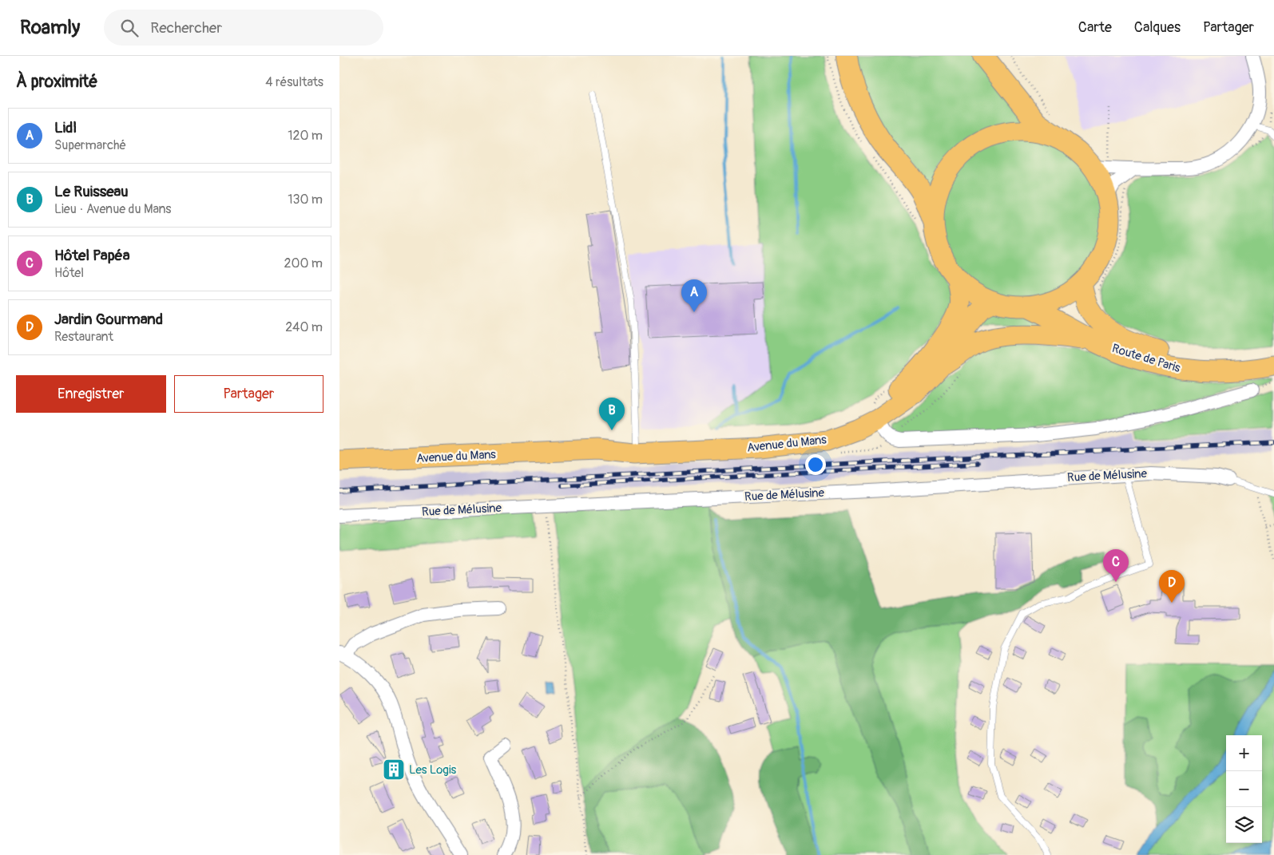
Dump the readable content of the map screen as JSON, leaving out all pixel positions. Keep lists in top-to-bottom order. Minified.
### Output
{"streets":{"main road":["Route de Paris","Avenue du Mans"],"street":["Rue de Mélusine"]},"places":{"building":["Les Logis"]},"page":{"header":"Roamly","search":"Rechercher","nav":["Carte","Calques","Partager"],"heading":["À proximité","4 résultats"],"list":[{"mark":"A","name":"Lidl","note":"Supermarché","value":"120 m"},{"mark":"B","name":"Le Ruisseau","note":"Lieu · Avenue du Mans","value":"130 m"},{"mark":"C","name":"Hôtel Papéa","note":"Hôtel","value":"200 m"},{"mark":"D","name":"Jardin Gourmand","note":"Restaurant","value":"240 m"}],"pins":["A","B","C","D"],"buttons":["Enregistrer","Partager"],"map_buttons":["+","−"]}}
